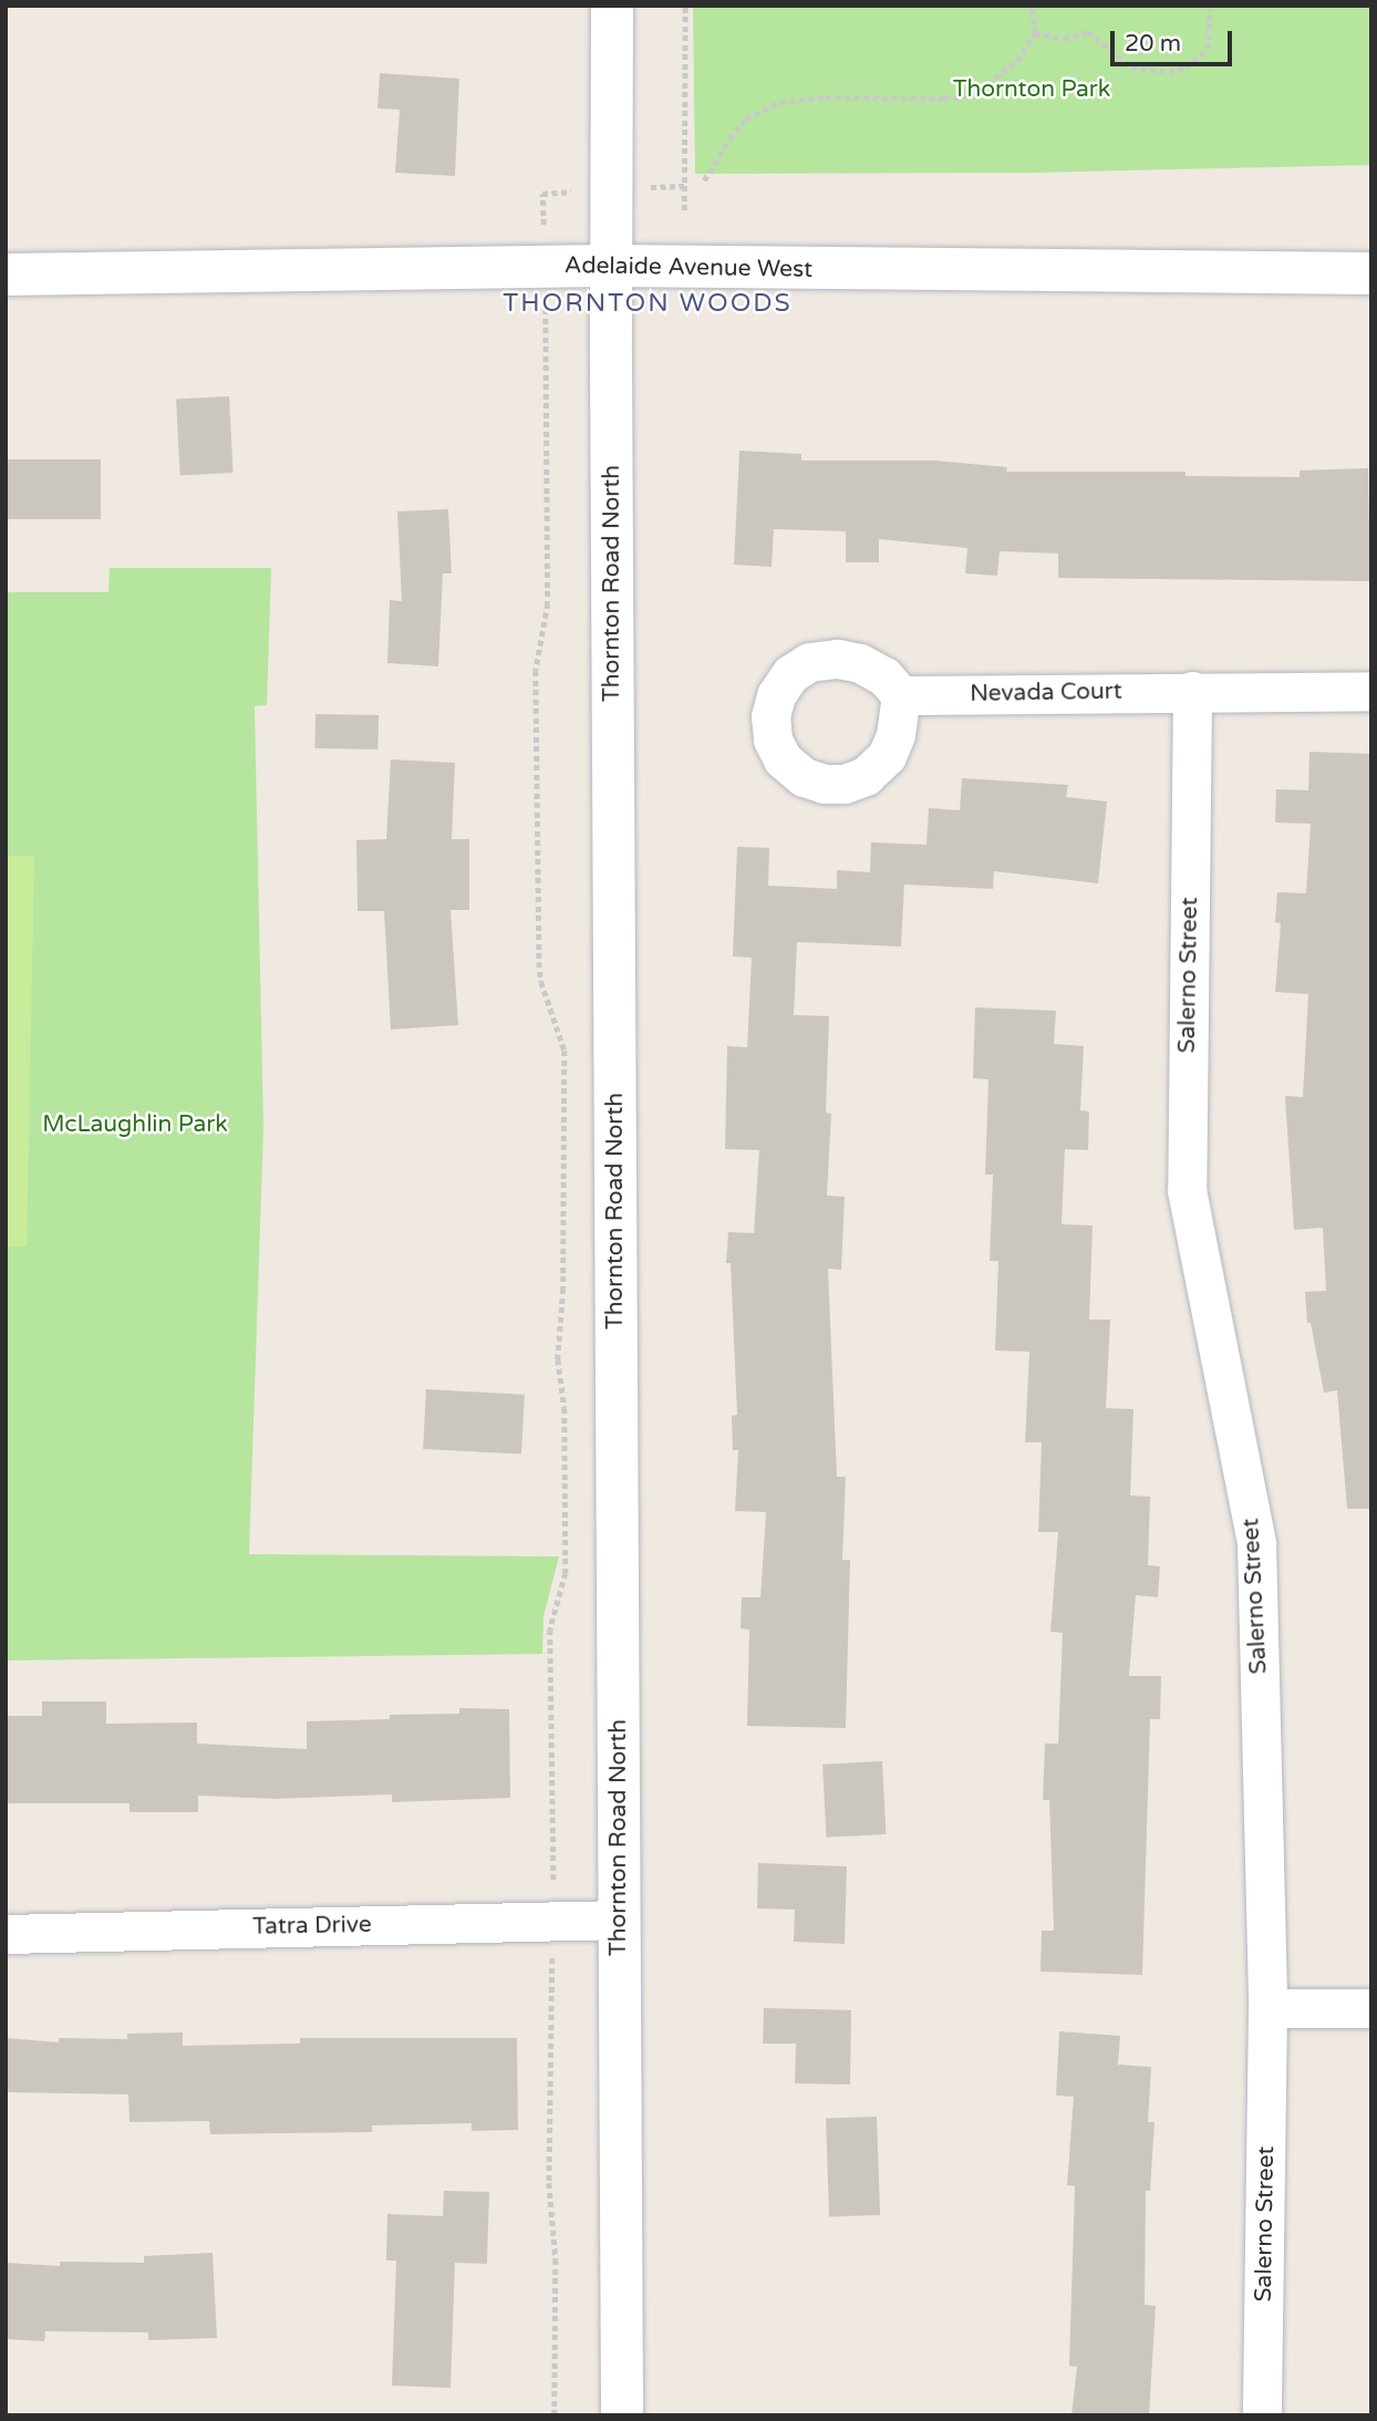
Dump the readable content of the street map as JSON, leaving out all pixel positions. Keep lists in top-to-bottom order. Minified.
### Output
{"streets":{"main road":["Adelaide Avenue West","Thornton Road North"],"street":["Nevada Court","Salerno Street","Tatra Drive"]},"crossings":[["Adelaide Avenue West","Thornton Road North"],["Thornton Road North","Tatra Drive"],["Nevada Court","Salerno Street"]],"districts":["THORNTON WOODS"],"parks":["Thornton Park","McLaughlin Park"],"scale_bar":"20 m"}
